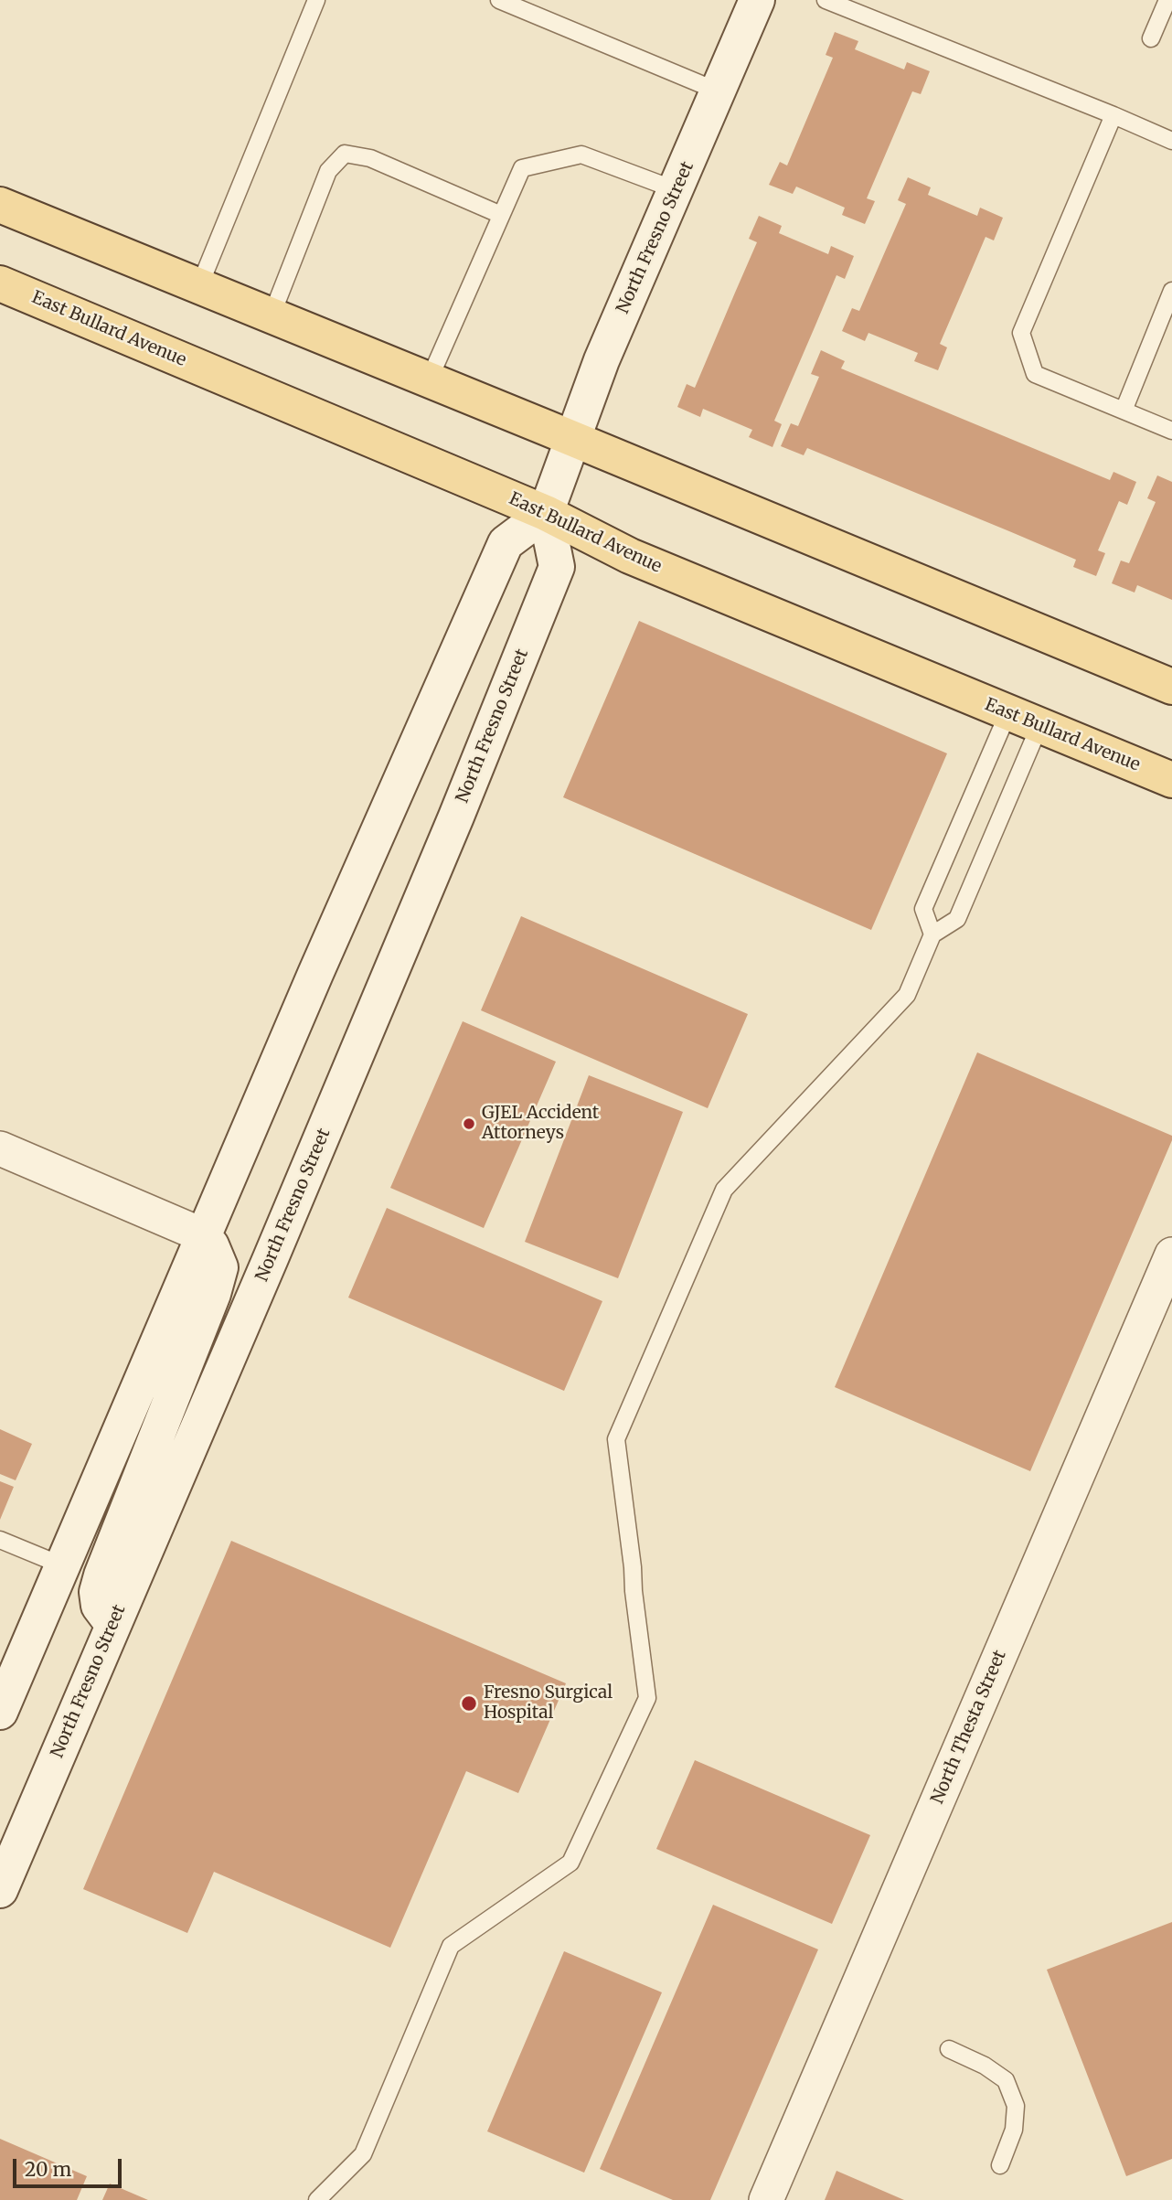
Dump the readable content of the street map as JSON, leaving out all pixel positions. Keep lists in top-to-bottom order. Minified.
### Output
{"streets":{"main road":["North Fresno Street","East Bullard Avenue"],"street":["North Thesta Street"]},"crossings":[["North Fresno Street","East Bullard Avenue"]],"places":["GJEL Accident Attorneys","Fresno Surgical Hospital"],"scale_bar":"20 m"}
